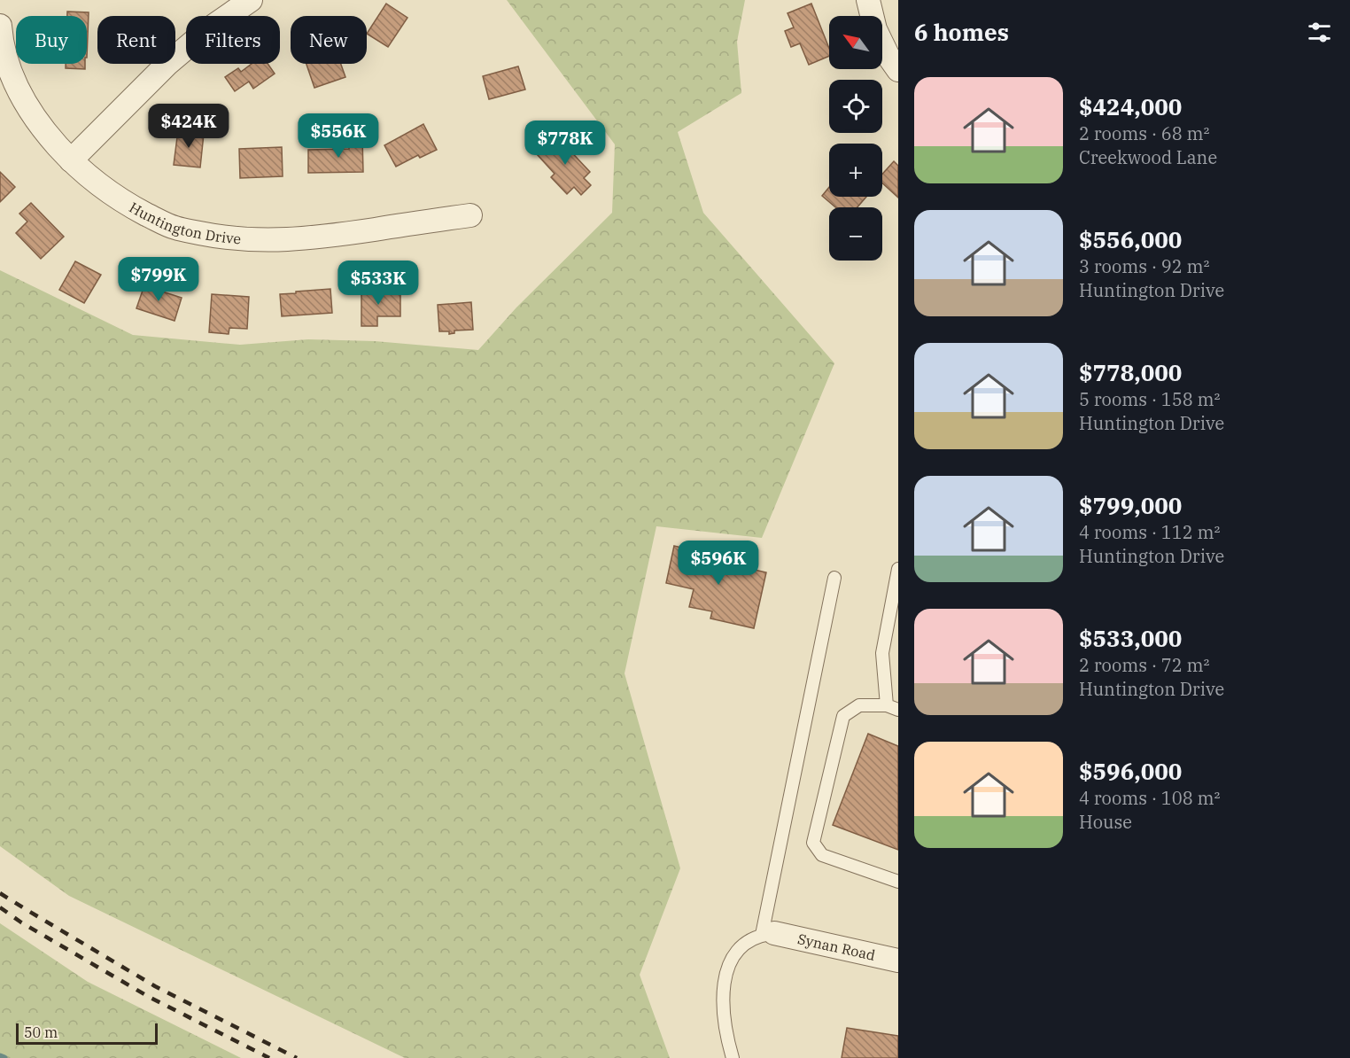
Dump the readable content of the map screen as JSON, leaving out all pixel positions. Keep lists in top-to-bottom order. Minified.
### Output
{"streets":{"street":["Huntington Drive","Synan Road"]},"scale_bar":"50 m","north":"top left","page":{"heading":"6 homes","map_buttons":["+","−"],"chip":["Buy","Rent","Filters","New"],"list":[{"name":"$424,000","note":"2 rooms · 68 m² · Creekwood Lane"},{"name":"$556,000","note":"3 rooms · 92 m² · Huntington Drive"},{"name":"$778,000","note":"5 rooms · 158 m² · Huntington Drive"},{"name":"$799,000","note":"4 rooms · 112 m² · Huntington Drive"},{"name":"$533,000","note":"2 rooms · 72 m² · Huntington Drive"},{"name":"$596,000","note":"4 rooms · 108 m² · House"}],"price":["$424K","$556K","$778K","$799K","$533K","$596K"],"scale":"50 m"}}
